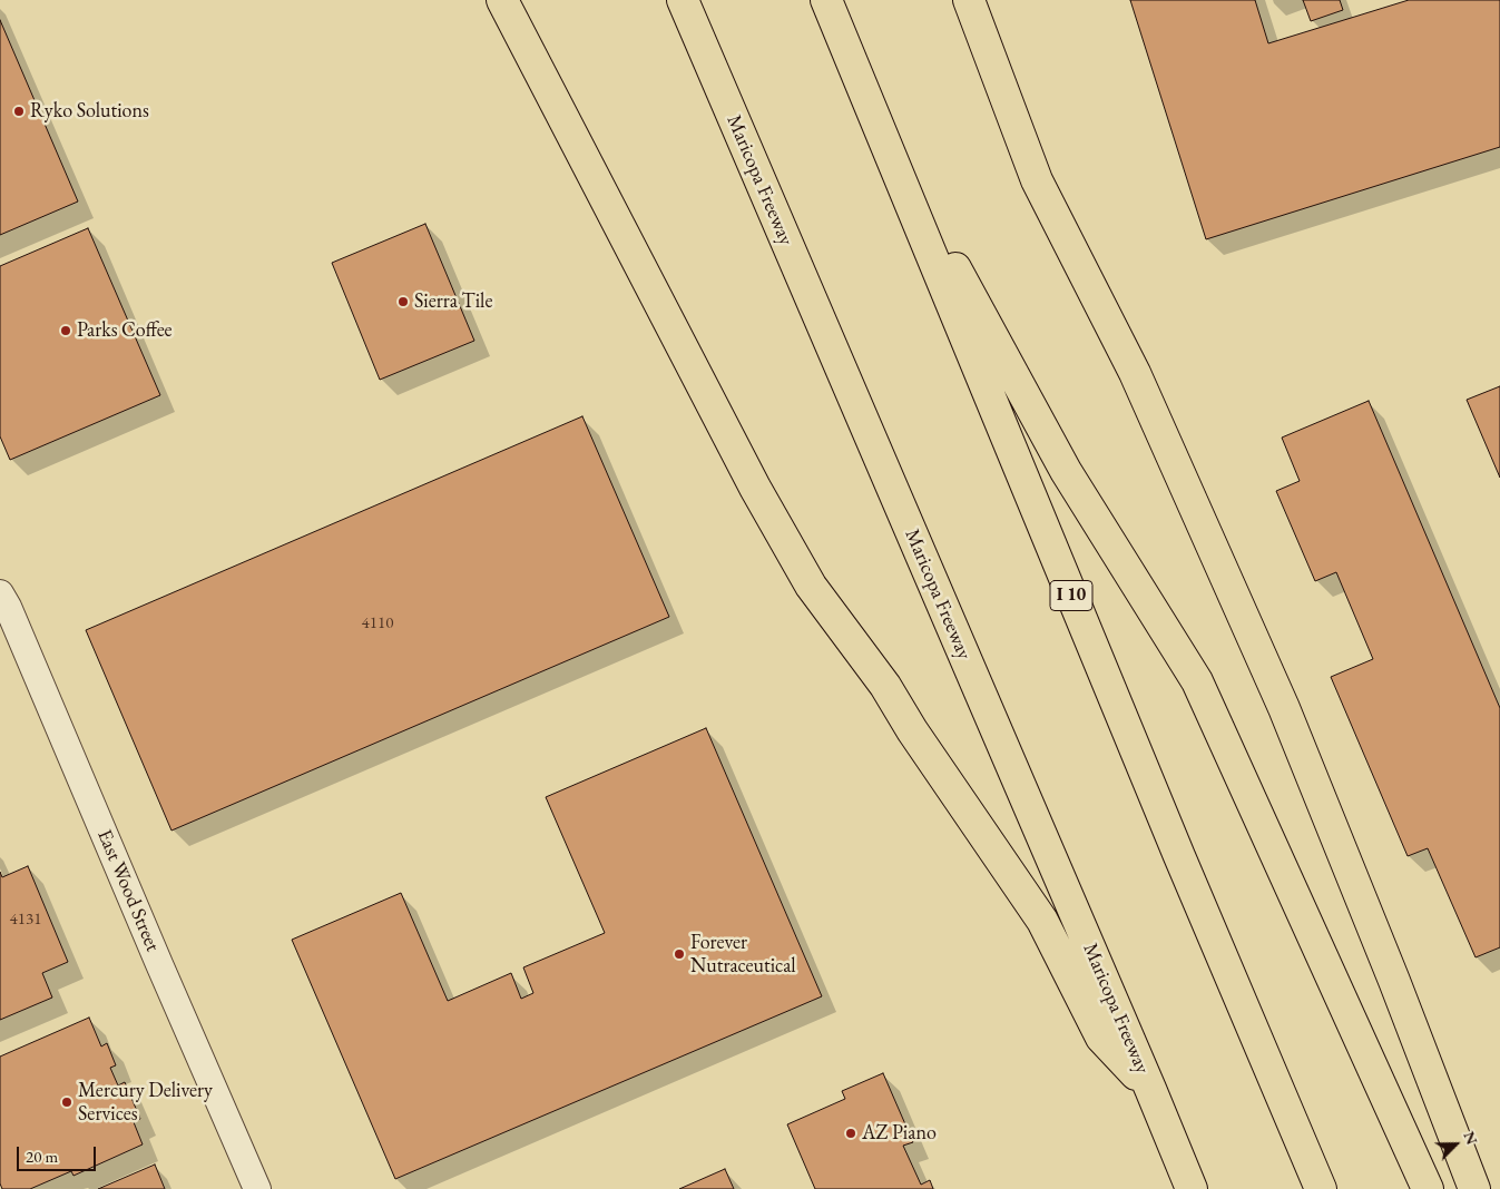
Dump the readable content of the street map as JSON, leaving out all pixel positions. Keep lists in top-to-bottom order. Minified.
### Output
{"streets":{"highway":["Maricopa Freeway","I 10"],"street":["East Wood Street"]},"places":["Ryko Solutions","Sierra Tile","Parks Coffee","Forever Nutraceutical","Mercury Delivery Services","AZ Piano"],"house_numbers":["4110","4131"],"scale_bar":"20 m","north":"top right"}
